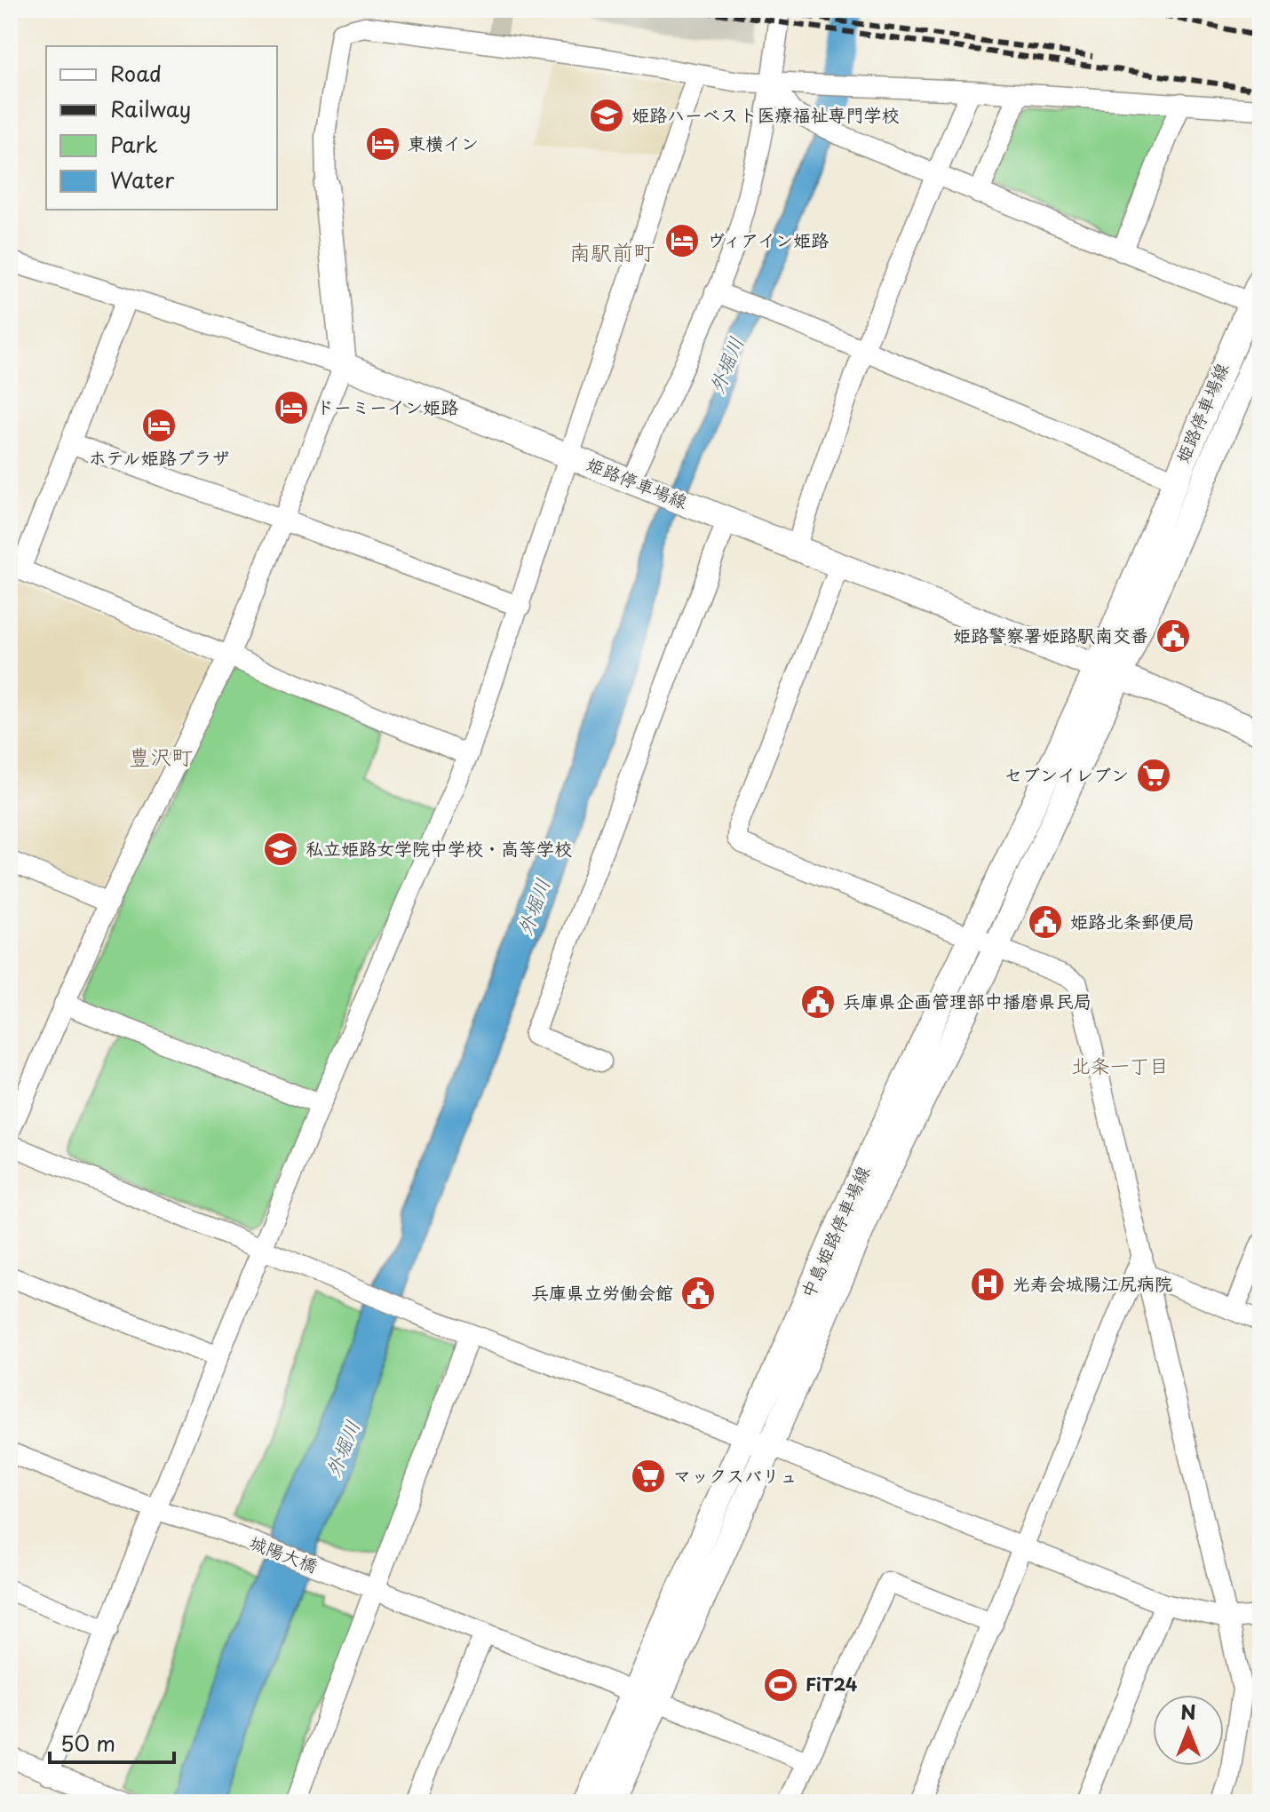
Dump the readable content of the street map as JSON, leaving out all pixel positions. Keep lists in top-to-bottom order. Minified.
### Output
{"streets":{"main road":["姫路停車場線","中島姫路停車場線"],"street":["城陽大橋"]},"crossings":[["姫路停車場線","中島姫路停車場線"],["中島姫路停車場線","城陽大橋"]],"districts":["南駅前町","豊沢町","北条一丁目"],"water":["外堀川"],"places":{"school or university":["姫路ハーベスト医療福祉専門学校","私立姫路女学院中学校・高等学校"],"hotel":["東横イン","ヴィアイン姫路","ドーミーイン姫路","ホテル姫路プラザ"],"public building":["姫路警察署姫路駅南交番","姫路北条郵便局","兵庫県企画管理部中播磨県民局","兵庫県立労働会館"],"supermarket":["セブンイレブン","マックスバリュ"],"hospital":["光寿会城陽江尻病院"],"sports":["FiT24"]},"legend":["Road","Railway","Park","Water"],"scale_bar":"50 m","north":"top"}
